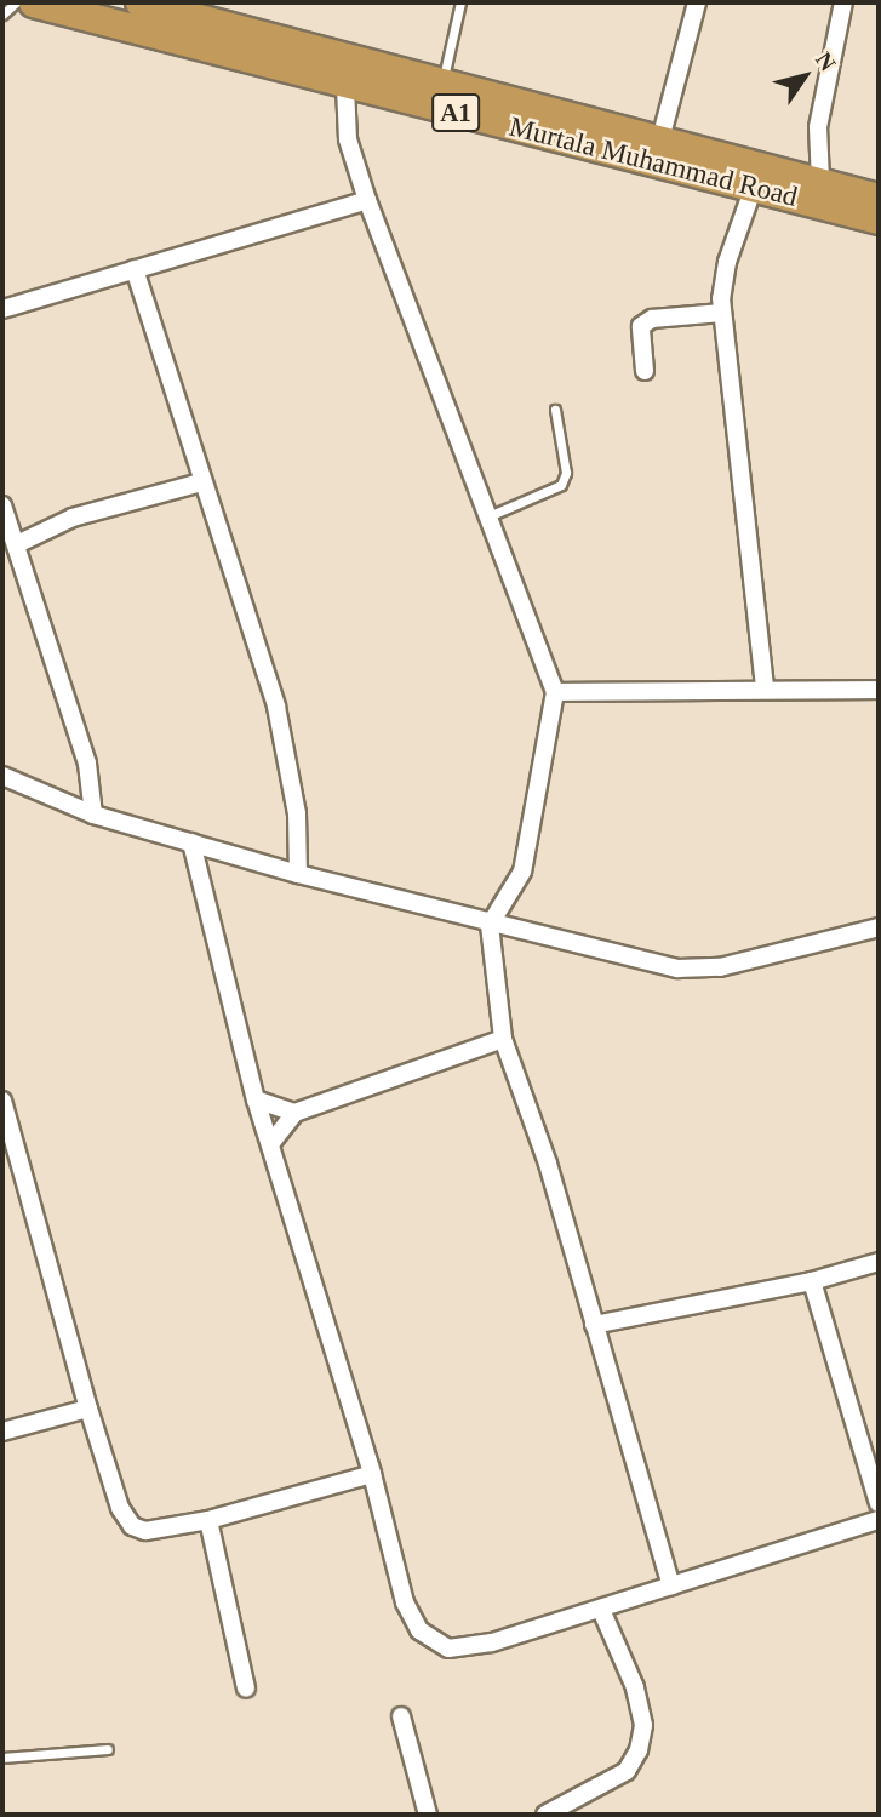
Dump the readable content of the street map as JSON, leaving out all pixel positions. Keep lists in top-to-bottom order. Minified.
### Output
{"streets":{"highway":["A1","Murtala Muhammad Road"]},"north":"top right"}
